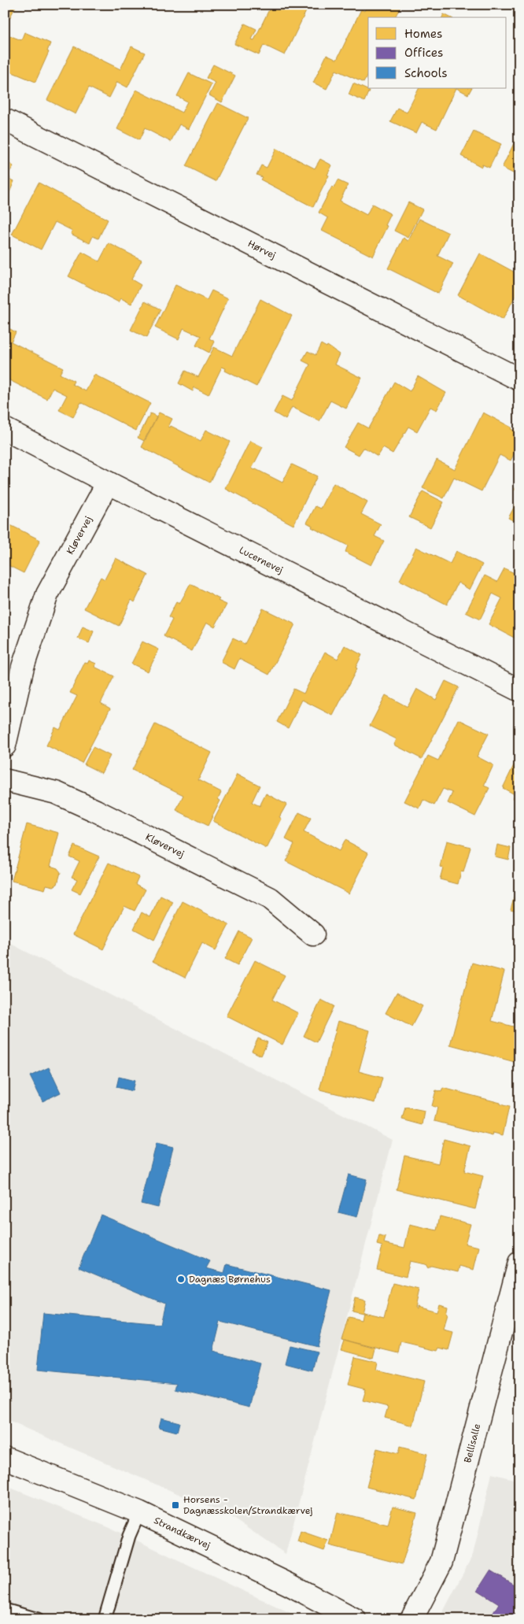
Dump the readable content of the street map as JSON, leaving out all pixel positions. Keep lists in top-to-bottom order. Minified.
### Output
{"streets":{"street":["Hørvej","Kløvervej","Lucernevej","Bellisalle","Strandkærvej"]},"crossings":[["Kløvervej","Lucernevej"]],"places":{"other":["Dagnæs Børnehus"],"transit":["Horsens - Dagnæsskolen/Strandkærvej"]},"legend":["Homes","Offices","Schools"]}
